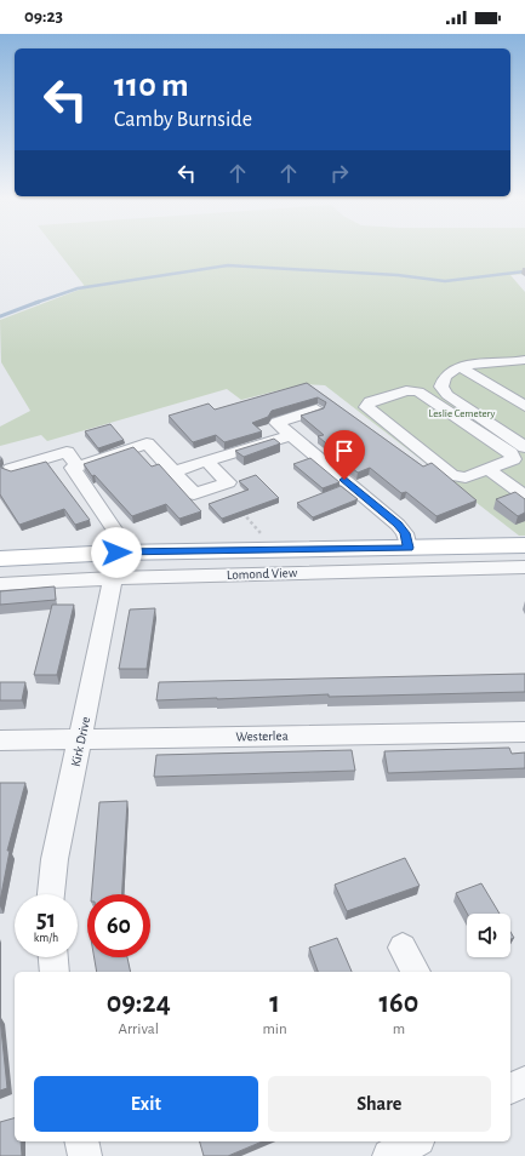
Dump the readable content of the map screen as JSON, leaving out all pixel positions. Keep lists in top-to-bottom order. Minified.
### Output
{"streets":{"street":["Lomond View","Westerlea","Kirk Drive"]},"crossings":[["Lomond View","Kirk Drive"],["Westerlea","Kirk Drive"]],"parks":["Leslie Cemetery"],"page":{"status":"09:23","turn":["110 m","Camby Burnside"],"speed":"51 km/h","limit":"60","eta":["09:24","Arrival","1","min","160","m"],"buttons":["Exit","Share"]}}
